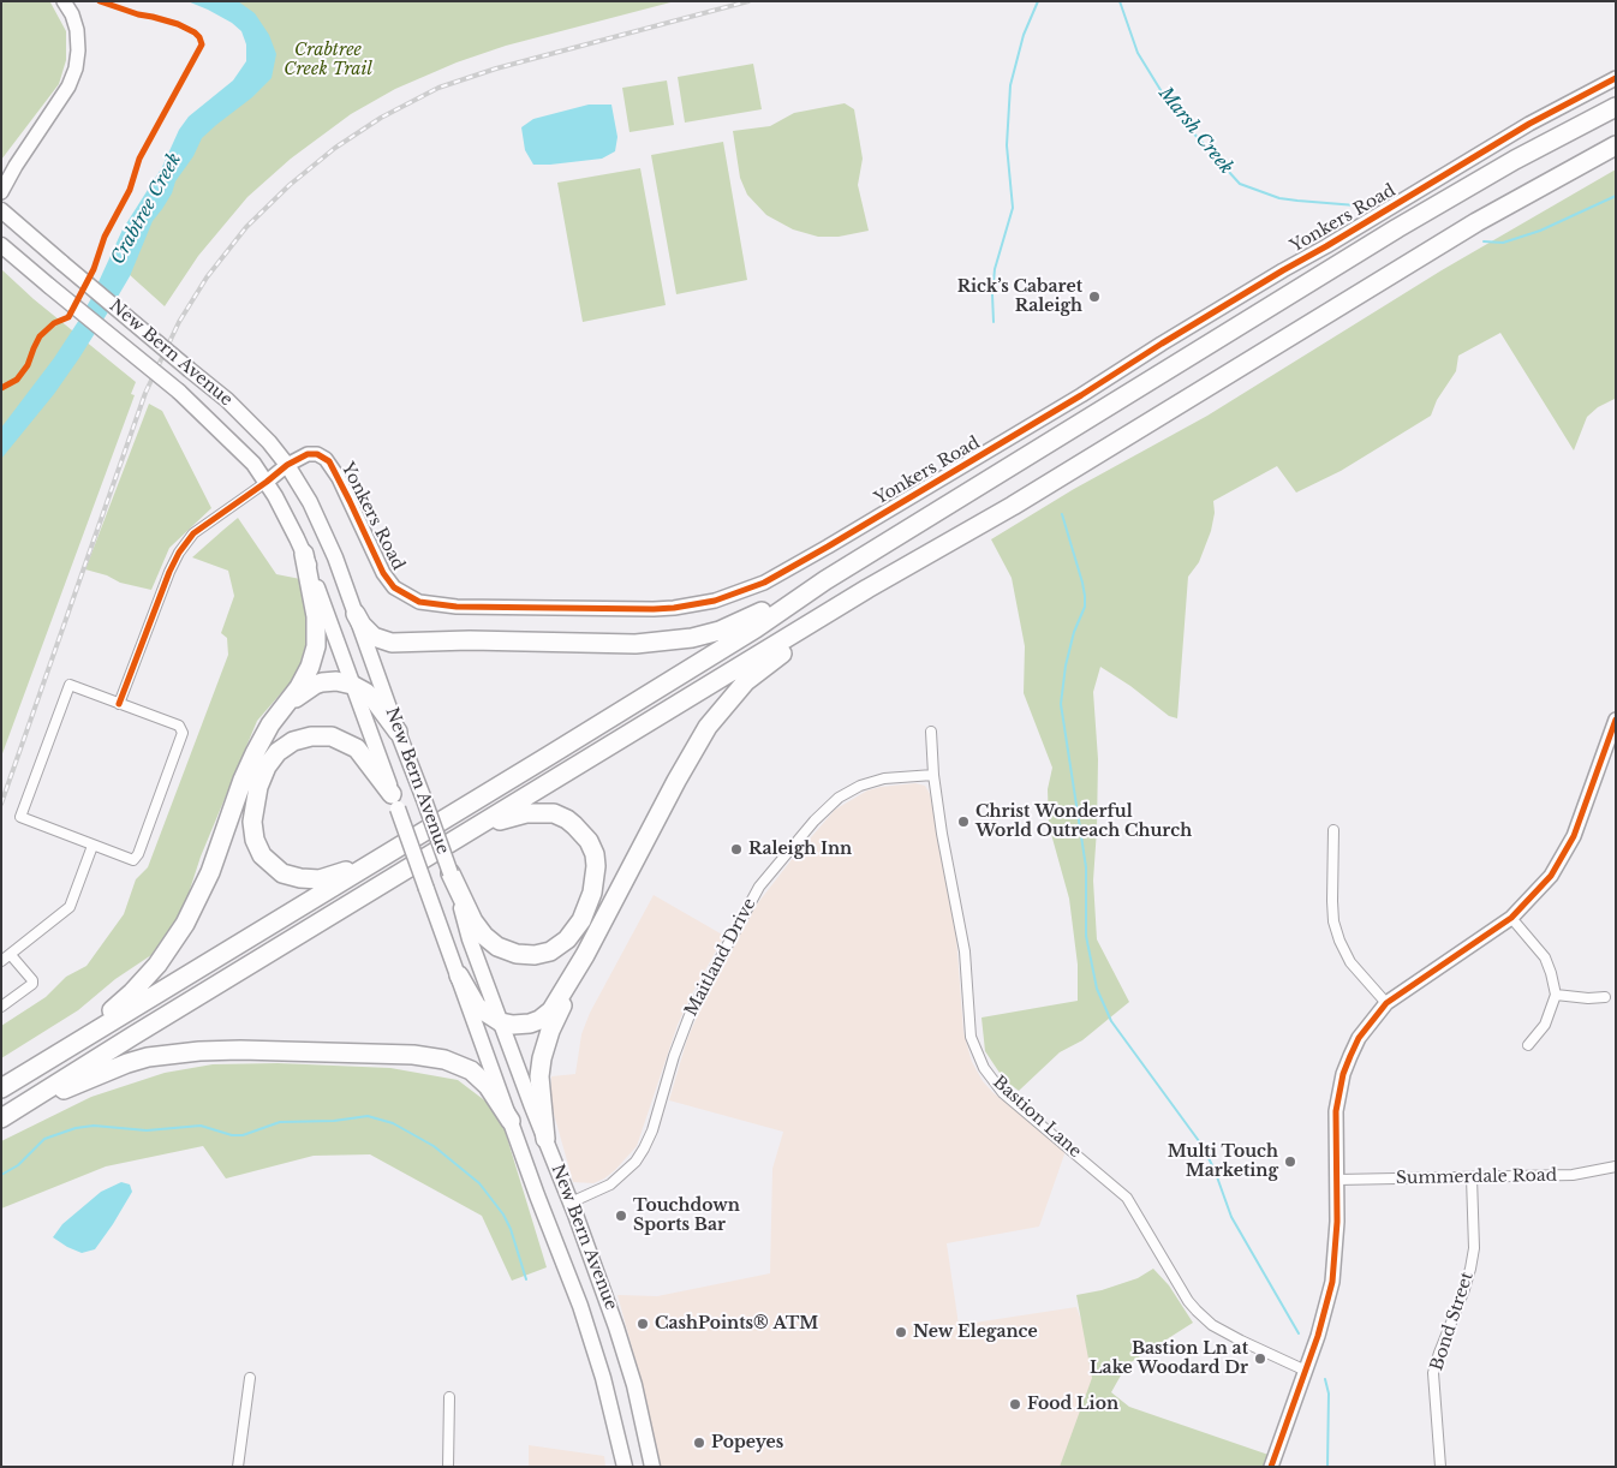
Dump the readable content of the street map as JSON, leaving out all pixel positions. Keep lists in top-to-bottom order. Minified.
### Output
{"streets":{"main road":["New Bern Avenue"],"street":["Yonkers Road","Maitland Drive","Bastion Lane","Summerdale Road","Bond Street"]},"crossings":[["Yonkers Road","New Bern Avenue"],["New Bern Avenue","Maitland Drive"],["Maitland Drive","Bastion Lane"],["Summerdale Road","Bond Street"]],"water":["Marsh Creek","Crabtree Creek"],"parks":["Crabtree Creek Trail"],"places":["Rick’s Cabaret Raleigh","Christ Wonderful World Outreach Church","Raleigh Inn","Multi Touch Marketing","Touchdown Sports Bar","CashPoints® ATM","New Elegance","Bastion Ln at Lake Woodard Dr","Food Lion","Popeyes"]}
